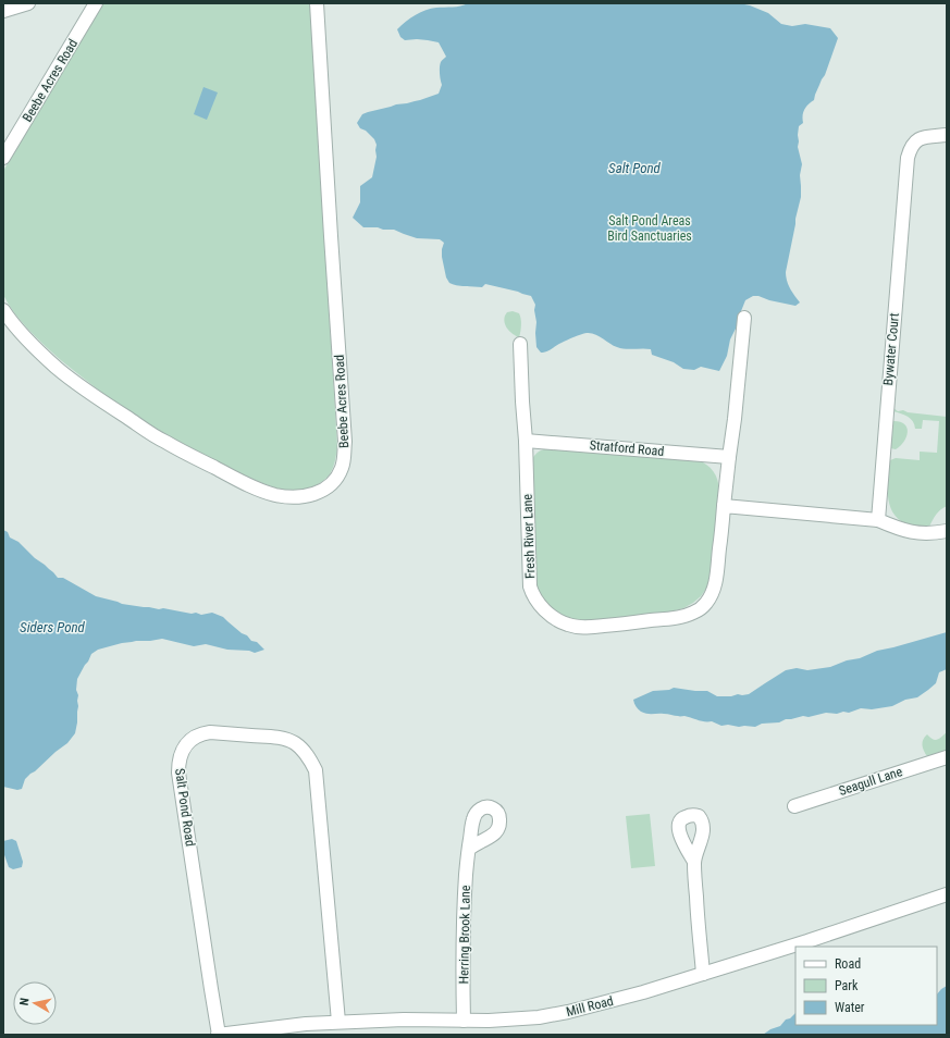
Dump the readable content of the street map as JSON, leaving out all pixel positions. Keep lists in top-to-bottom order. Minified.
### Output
{"streets":{"street":["Beebe Acres Road","Bywater Court","Stratford Road","Fresh River Lane","Seagull Lane","Salt Pond Road","Herring Brook Lane","Mill Road"]},"crossings":[["Stratford Road","Fresh River Lane"],["Salt Pond Road","Mill Road"],["Herring Brook Lane","Mill Road"]],"water":["Salt Pond","Siders Pond"],"parks":["Salt Pond Areas Bird Sanctuaries"],"legend":["Road","Park","Water"],"north":"left"}
